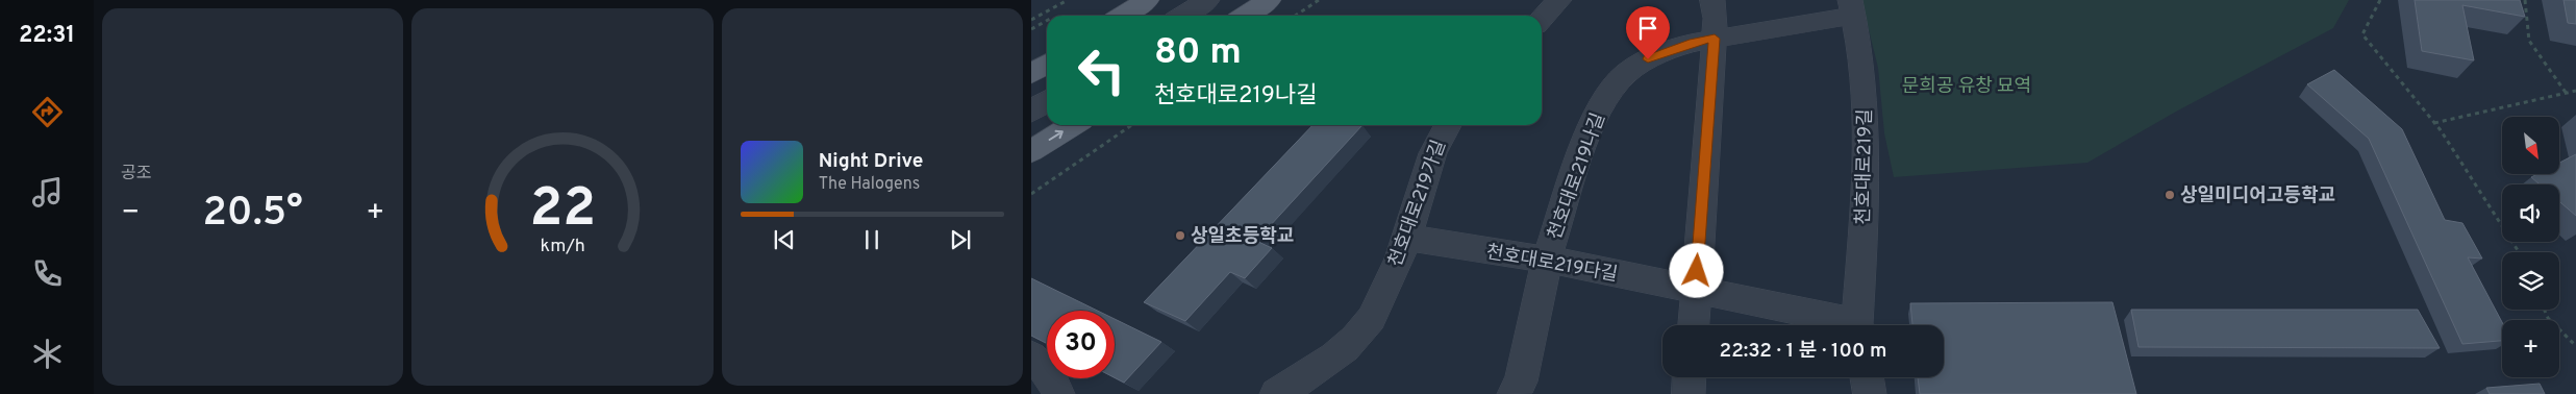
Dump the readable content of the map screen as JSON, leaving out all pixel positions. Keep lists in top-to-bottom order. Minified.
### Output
{"streets":{"street":["천호대로219길","천호대로219나길","천호대로219가길","천호대로219다길"]},"crossings":[["천호대로219길","천호대로219나길"],["천호대로219나길","천호대로219다길"],["천호대로219가길","천호대로219다길"]],"parks":["문희공 유창 묘역"],"places":["상일미디어고등학교","상일초등학교"],"north":"bottom right","page":{"tabs":"22:31","tile":"공조","turn":["80 m","천호대로219나길"],"map_buttons":"+","song":["Night Drive","The Halogens"],"heat":["−","20.5°","+"],"limit":"30","trip":"22:32 · 1 분 · 100 m","gauge":["22","km/h"]}}
